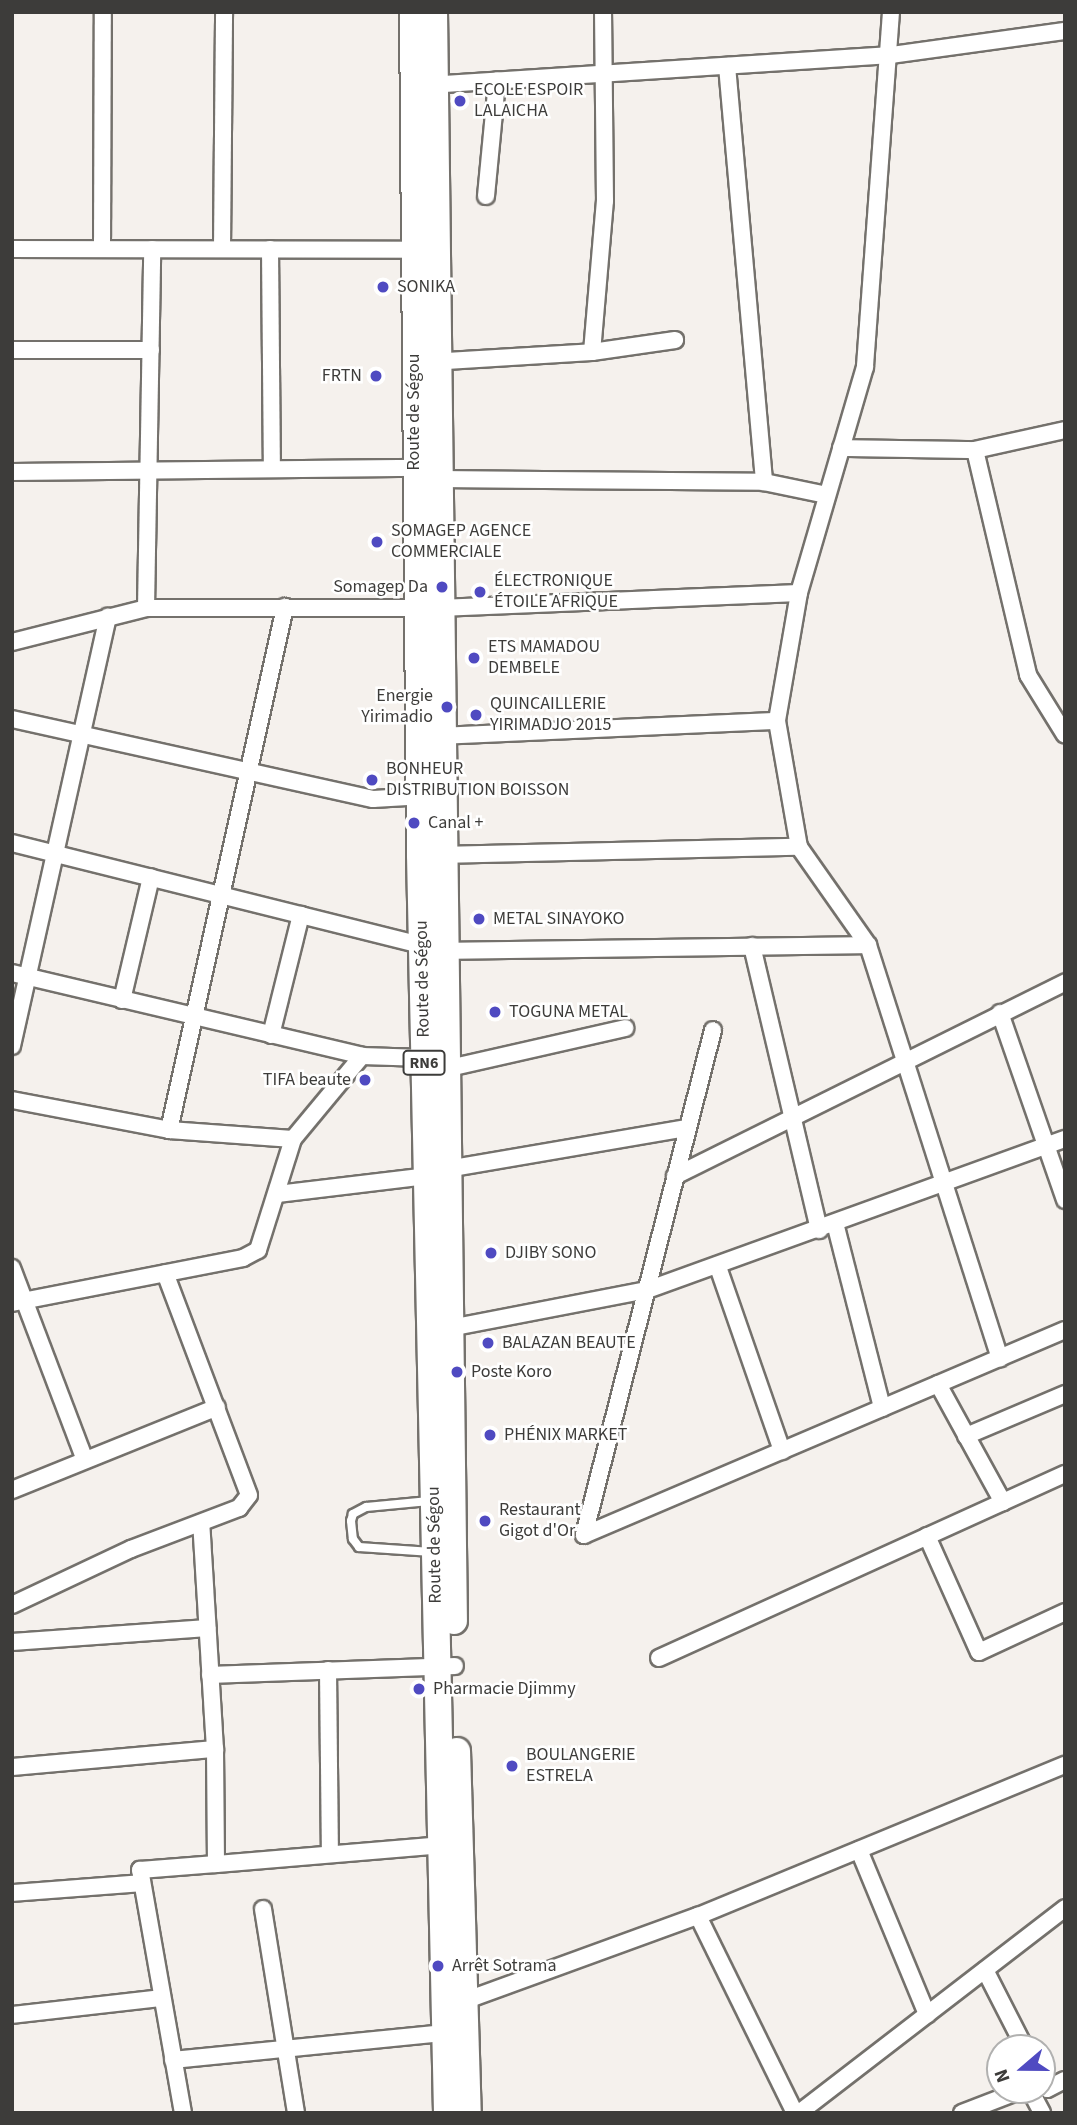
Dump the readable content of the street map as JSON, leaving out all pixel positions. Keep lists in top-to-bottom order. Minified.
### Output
{"streets":{"highway":["Route de Ségou","RN6"]},"places":["ECOLE ESPOIR LALAICHA","SONIKA","FRTN","SOMAGEP AGENCE COMMERCIALE","Somagep Da","ÉLECTRONIQUE ÉTOILE AFRIQUE","ETS MAMADOU DEMBELE","Energie Yirimadio","QUINCAILLERIE YIRIMADJO 2015","BONHEUR DISTRIBUTION BOISSON","Canal +","METAL SINAYOKO","TOGUNA METAL","TIFA beaute","DJIBY SONO","BALAZAN BEAUTE","Poste Koro","PHÉNIX MARKET","Restaurant Gigot d'Or","Pharmacie Djimmy","BOULANGERIE ESTRELA","Arrêt Sotrama"],"north":"left"}
